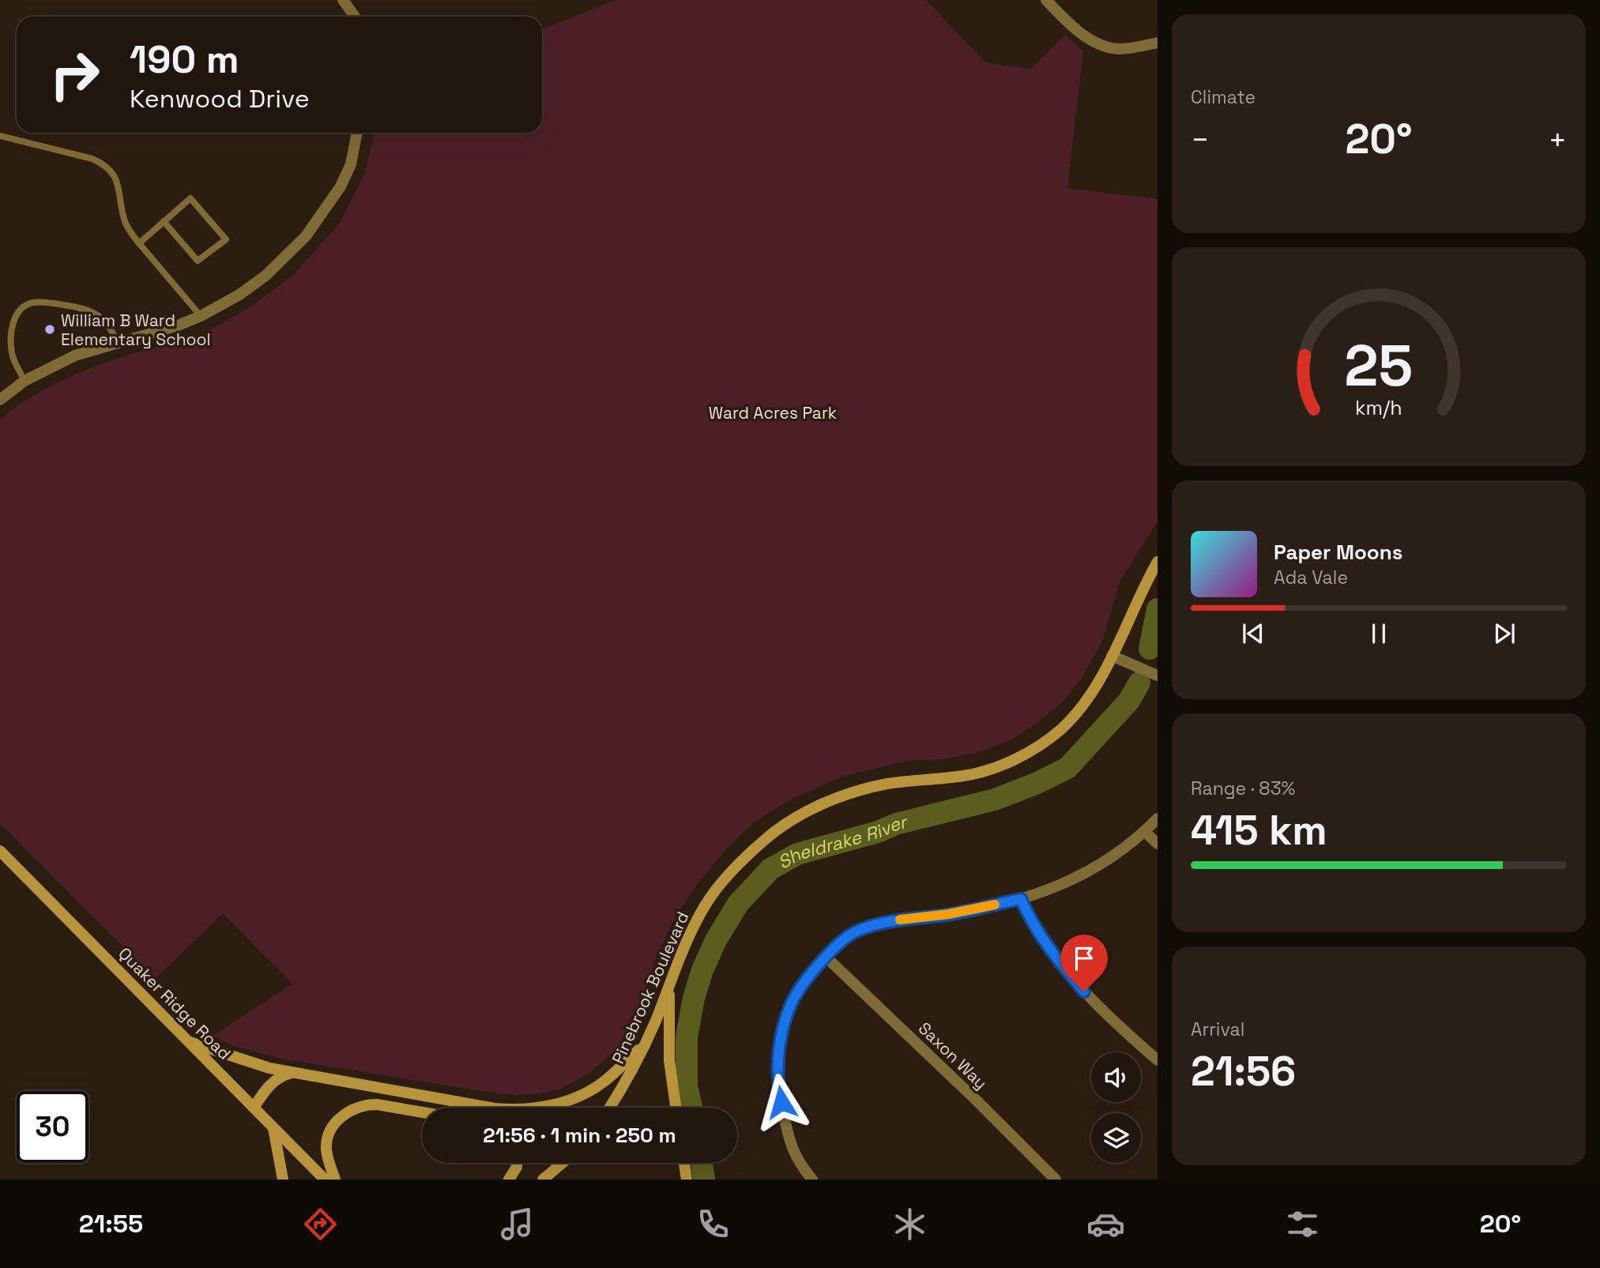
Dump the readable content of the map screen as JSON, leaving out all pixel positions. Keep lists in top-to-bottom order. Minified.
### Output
{"streets":{"street":["Pinebrook Boulevard","Quaker Ridge Road","Saxon Way"]},"water":["Sheldrake River"],"parks":["Ward Acres Park"],"places":["William B Ward Elementary School"],"page":{"tile":["Climate",["Range · 83%","415 km"],["Arrival","21:56"]],"turn":["190 m","Kenwood Drive"],"heat":["−","20°","+"],"song":["Paper Moons","Ada Vale"],"limit":"30","trip":"21:56 · 1 min · 250 m","tabs":["21:55","20°"],"gauge":["25","km/h"]}}
